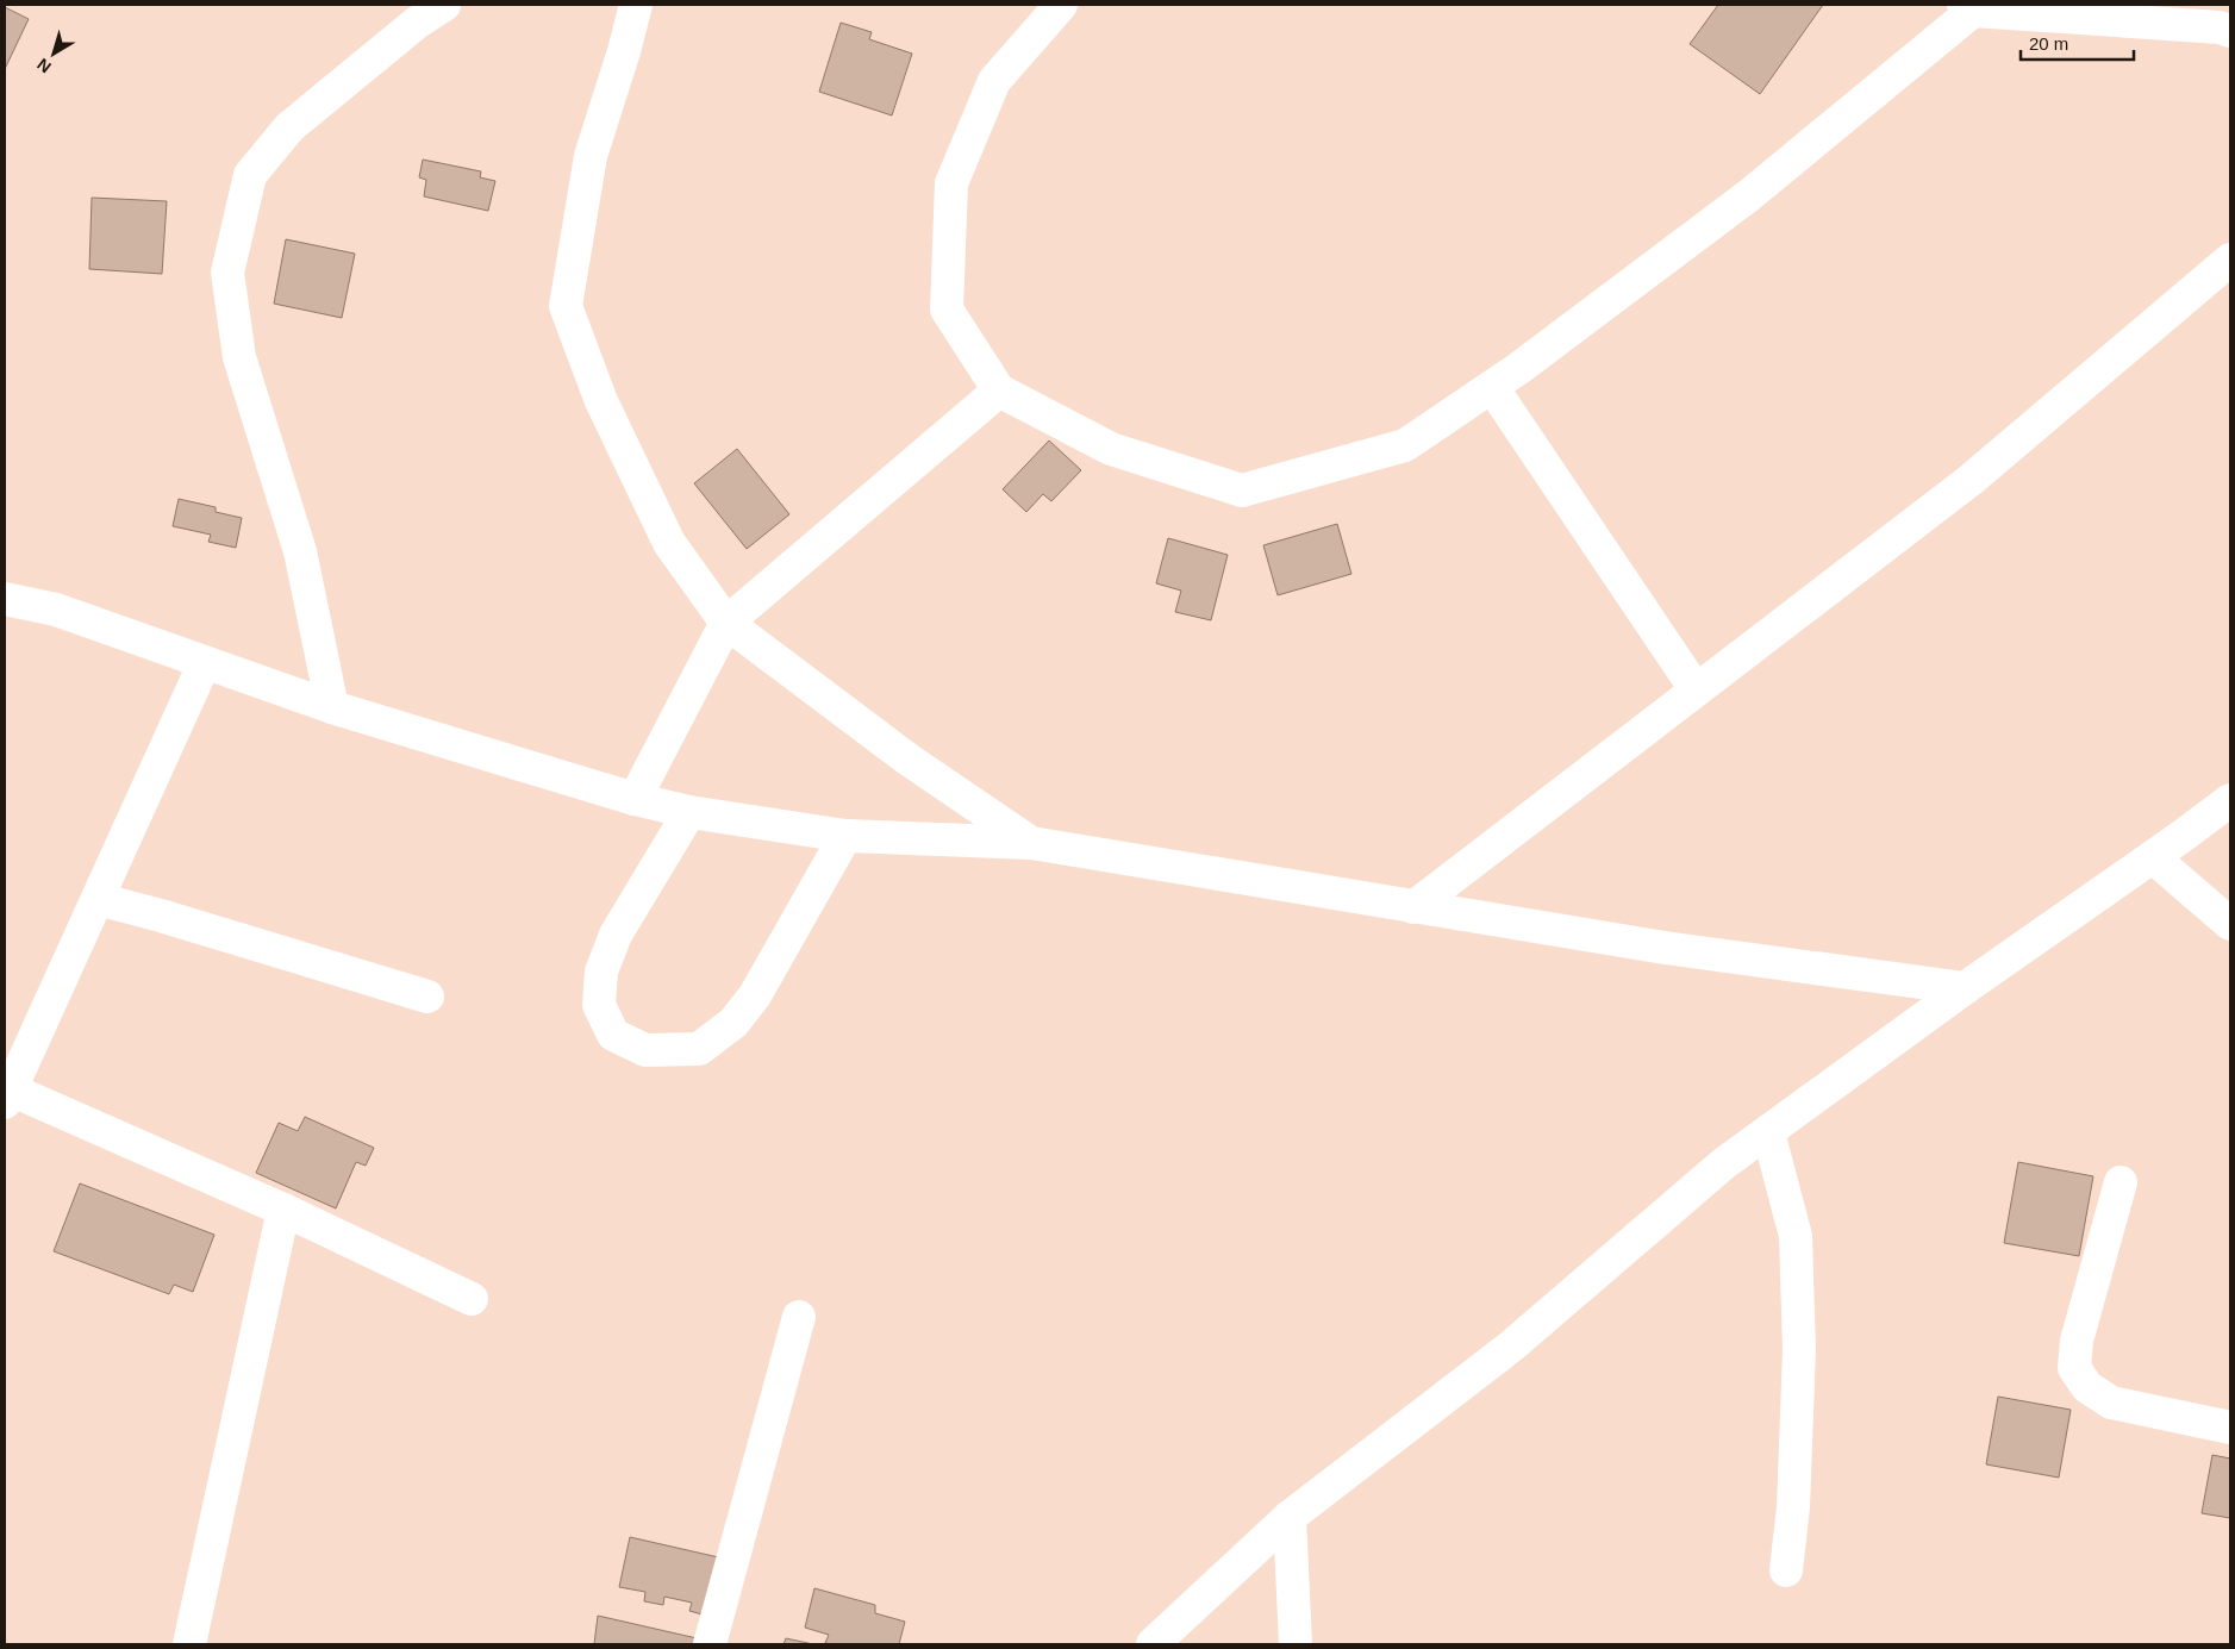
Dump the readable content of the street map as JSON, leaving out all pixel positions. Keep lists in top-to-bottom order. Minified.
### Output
{"scale_bar":"20 m","north":"bottom left"}
